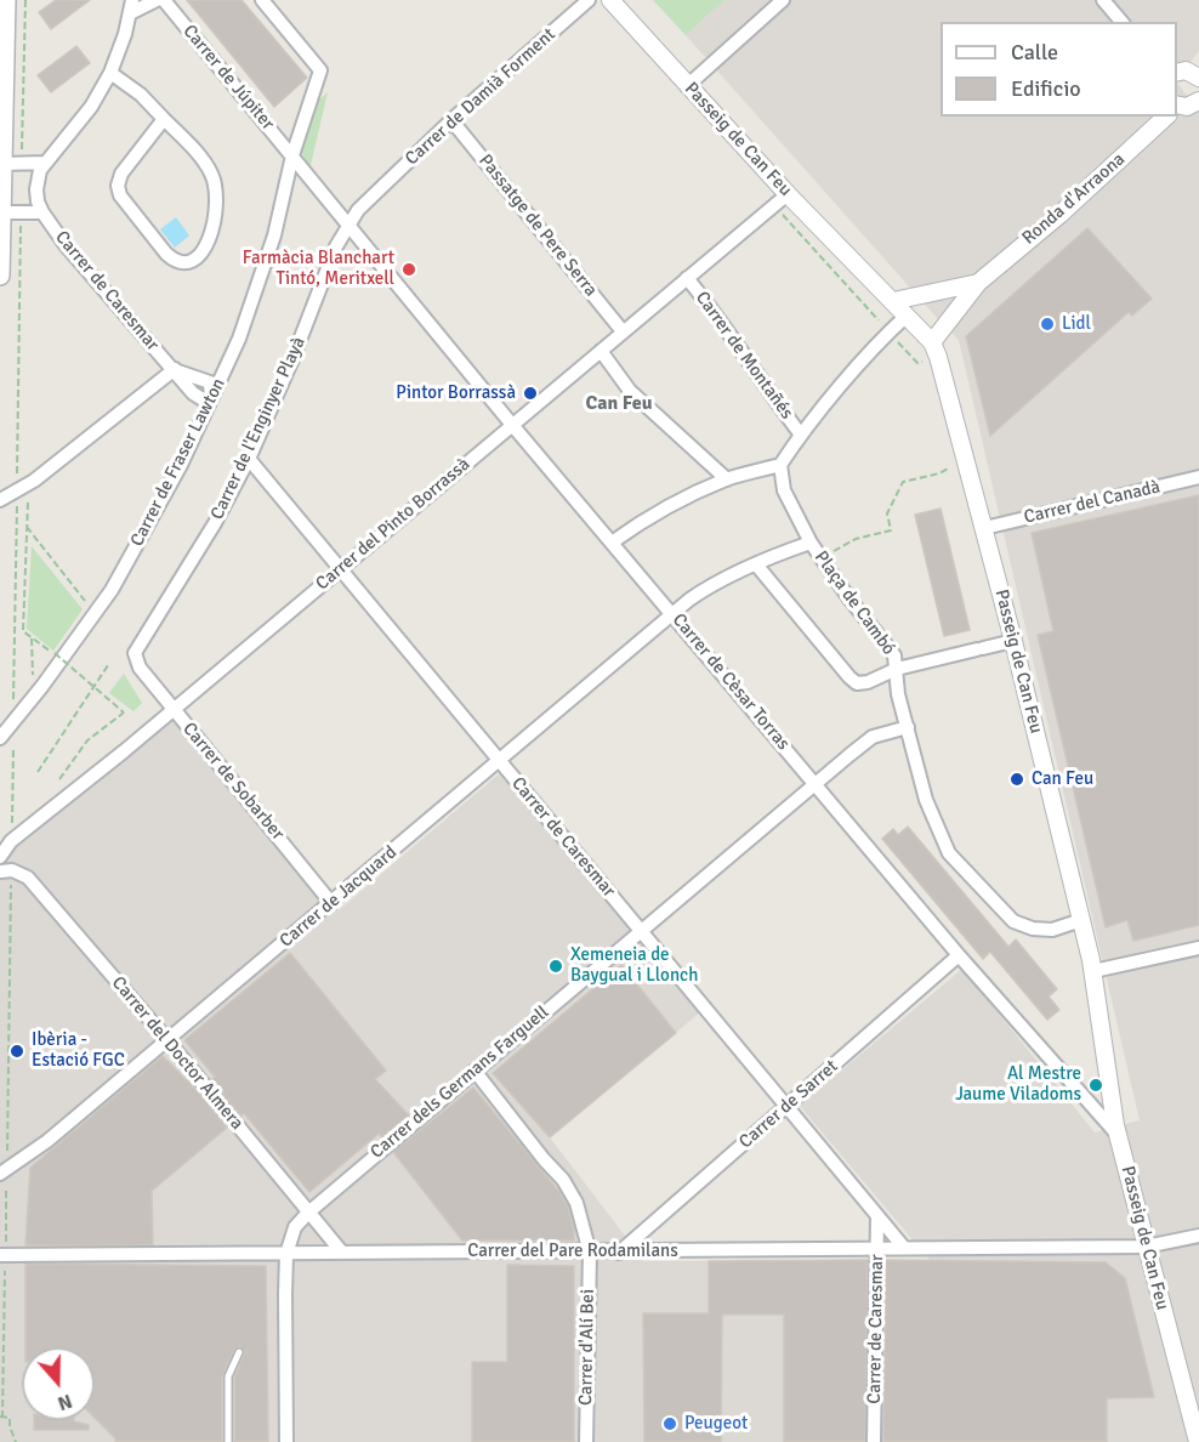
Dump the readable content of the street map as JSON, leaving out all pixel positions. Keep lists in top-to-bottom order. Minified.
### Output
{"streets":{"street":["Carrer de Júpiter","Carrer de Damià Forment","Passeig de Can Feu","Ronda d'Arraona","Passatge de Pere Serra","Carrer de Caresmar","Carrer de Montañés","Carrer de l'Enginyer Playà","Carrer de Fraser Lawton","Carrer del Canadà","Carrer del Pinto Borrassà","Plaça de Cambó","Carrer de Cèsar Torras","Carrer de Sobarber","Carrer de Jacquard","Carrer del Doctor Almera","Carrer dels Germans Farguell","Carrer de Sarret","Carrer del Pare Rodamilans","Carrer d'Alí Bei"]},"crossings":[["Carrer de Júpiter","Carrer de Fraser Lawton"],["Carrer de Damià Forment","Passatge de Pere Serra"],["Carrer de Damià Forment","Carrer de l'Enginyer Playà"],["Passeig de Can Feu","Ronda d'Arraona"],["Passeig de Can Feu","Carrer del Canadà"],["Passeig de Can Feu","Carrer del Pinto Borrassà"],["Passeig de Can Feu","Plaça de Cambó"],["Passeig de Can Feu","Carrer de Cèsar Torras"],["Passeig de Can Feu","Carrer del Pare Rodamilans"],["Passatge de Pere Serra","Carrer del Pinto Borrassà"],["Carrer de Caresmar","Carrer de l'Enginyer Playà"],["Carrer de Caresmar","Carrer de Fraser Lawton"],["Carrer de Caresmar","Carrer del Pinto Borrassà"],["Carrer de Caresmar","Carrer de Jacquard"],["Carrer de Caresmar","Carrer dels Germans Farguell"],["Carrer de Caresmar","Carrer de Sarret"],["Carrer de Caresmar","Carrer del Pare Rodamilans"],["Carrer de Montañés","Carrer del Pinto Borrassà"],["Carrer de l'Enginyer Playà","Carrer de Cèsar Torras"],["Carrer de l'Enginyer Playà","Carrer de Sobarber"],["Carrer del Pinto Borrassà","Carrer de Cèsar Torras"],["Carrer del Pinto Borrassà","Carrer de Sobarber"],["Plaça de Cambó","Carrer de Jacquard"],["Carrer de Cèsar Torras","Carrer de Jacquard"],["Carrer de Cèsar Torras","Carrer dels Germans Farguell"],["Carrer de Cèsar Torras","Carrer de Sarret"],["Carrer de Sobarber","Carrer de Jacquard"],["Carrer de Jacquard","Carrer del Doctor Almera"],["Carrer del Doctor Almera","Carrer dels Germans Farguell"],["Carrer del Doctor Almera","Carrer del Pare Rodamilans"],["Carrer dels Germans Farguell","Carrer del Pare Rodamilans"],["Carrer dels Germans Farguell","Carrer d'Alí Bei"],["Carrer de Sarret","Carrer del Pare Rodamilans"],["Carrer del Pare Rodamilans","Carrer d'Alí Bei"]],"districts":["Can Feu"],"places":["Farmàcia Blanchart Tintó, Meritxell","Lidl","Pintor Borrassà","Can Feu","Xemeneia de Baygual i Llonch","Ibèria - Estació FGC","Al Mestre Jaume Viladoms","Peugeot"],"legend":["Calle","Edificio"],"north":"bottom"}
